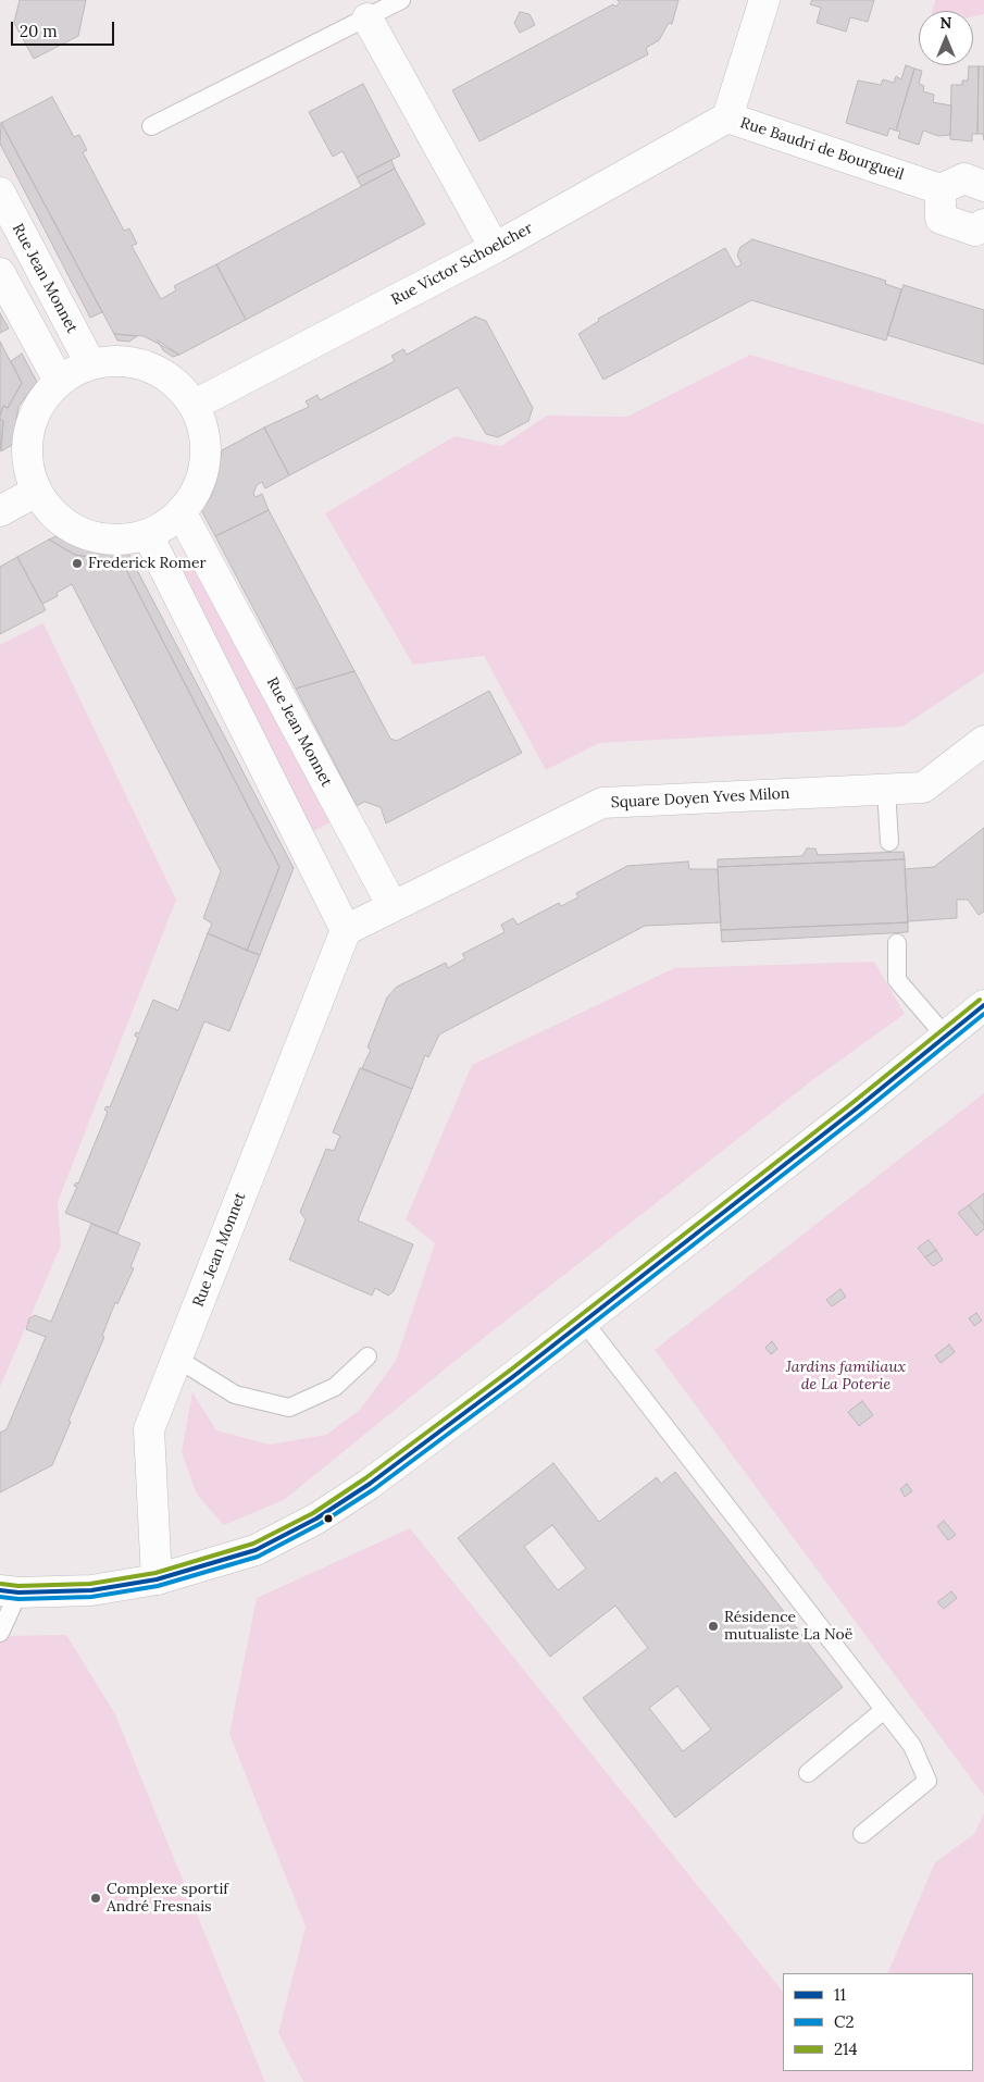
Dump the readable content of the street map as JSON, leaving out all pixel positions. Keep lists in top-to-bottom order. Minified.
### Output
{"streets":{"street":["Rue Baudri de Bourgueil","Rue Victor Schoelcher","Rue Jean Monnet","Square Doyen Yves Milon"]},"crossings":[["Rue Baudri de Bourgueil","Rue Victor Schoelcher"],["Rue Victor Schoelcher","Rue Jean Monnet"],["Rue Jean Monnet","Square Doyen Yves Milon"]],"parks":["Jardins familiaux de La Poterie"],"places":["Frederick Romer","Résidence mutualiste La Noë","Complexe sportif André Fresnais"],"lines":["transit line 214","transit line 11","transit line C2"],"legend":["11","C2","214"],"scale_bar":"20 m","north":"top"}
